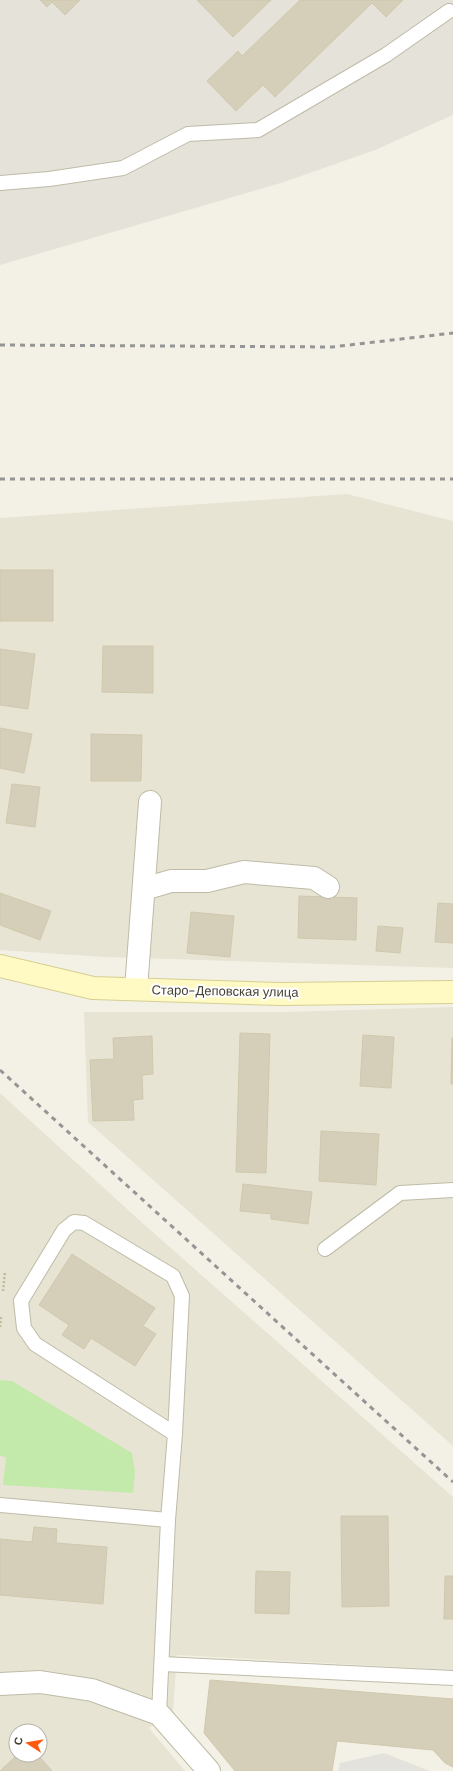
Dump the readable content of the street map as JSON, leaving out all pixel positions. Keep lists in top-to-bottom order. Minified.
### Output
{"streets":{"main road":["Старо-Деповская улица"]},"north":"left"}
